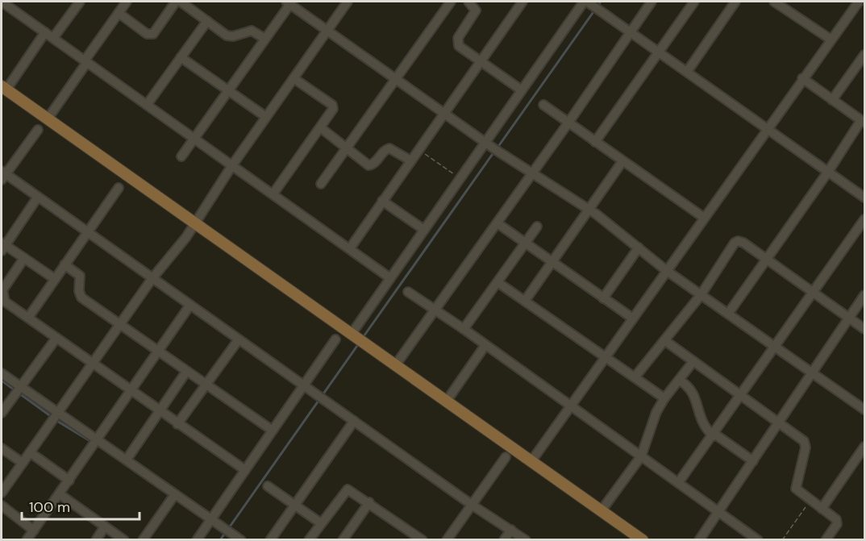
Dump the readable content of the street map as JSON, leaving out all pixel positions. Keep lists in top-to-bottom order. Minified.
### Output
{"scale_bar":"100 m"}
